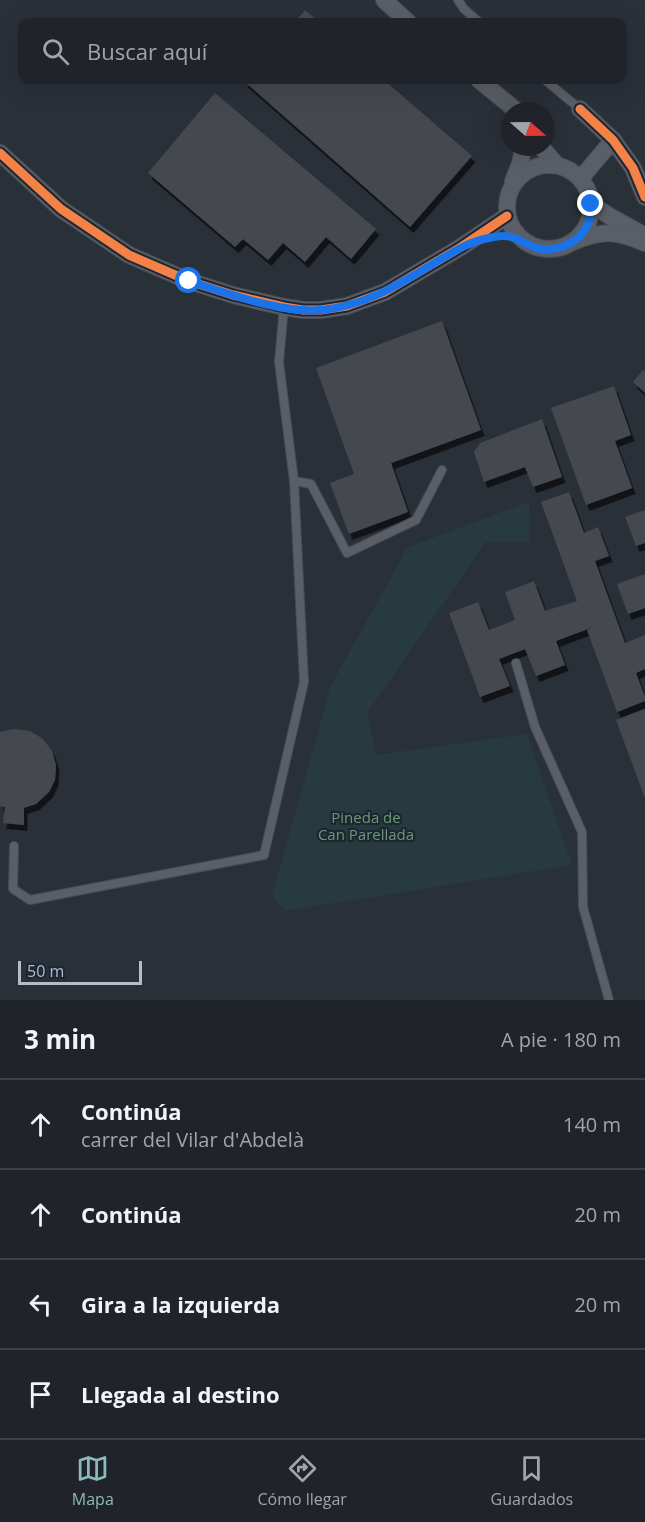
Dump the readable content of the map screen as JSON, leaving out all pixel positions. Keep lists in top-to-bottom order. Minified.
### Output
{"parks":["Pineda de Can Parellada"],"scale_bar":"50 m","north":"right","page":{"search":"Buscar aquí","scale":"50 m","heading":["3 min","A pie · 180 m"],"list":[["Continúa","carrer del Vilar d'Abdelà","140 m"],["Continúa","20 m"],["Gira a la izquierda","20 m"],"Llegada al destino"],"nav":["Mapa","Cómo llegar","Guardados"]}}
